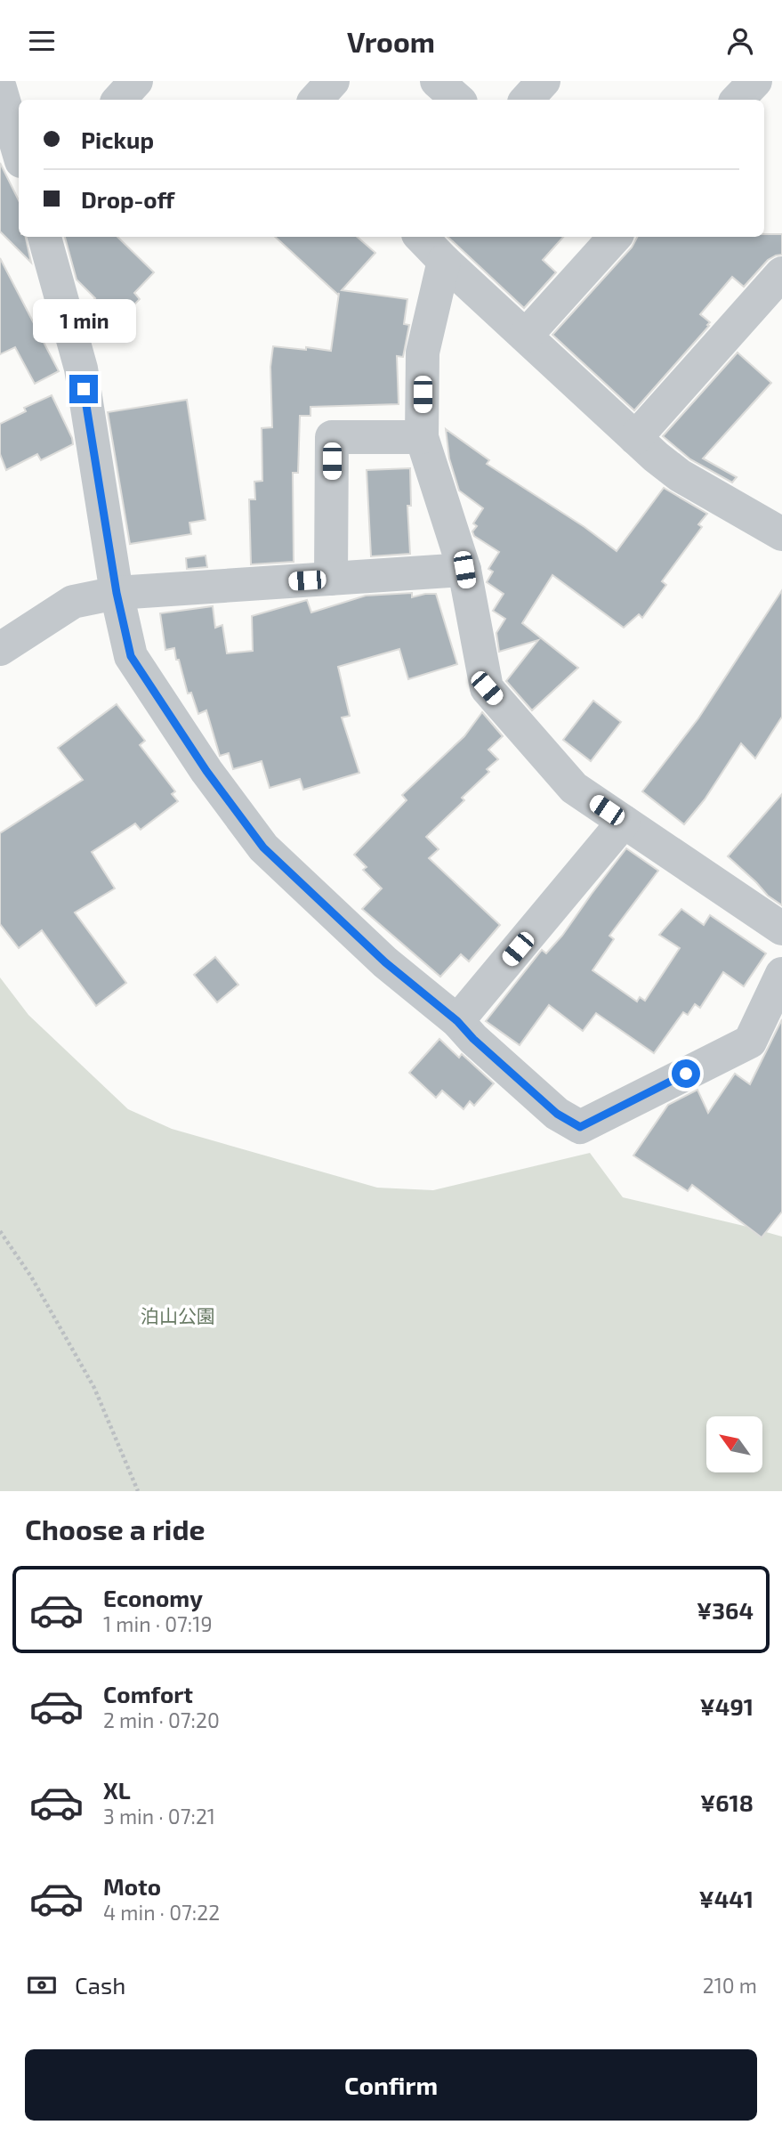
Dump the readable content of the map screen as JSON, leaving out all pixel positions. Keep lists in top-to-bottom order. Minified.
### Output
{"parks":["泊山公園"],"north":"top left","page":{"header":"Vroom","banner":["Pickup","Drop-off"],"bubble":"1 min","heading":"Choose a ride","list":[{"name":"Economy","note":"1 min · 07:19","value":"¥364"},{"name":"Comfort","note":"2 min · 07:20","value":"¥491"},{"name":"XL","note":"3 min · 07:21","value":"¥618"},{"name":"Moto","note":"4 min · 07:22","value":"¥441"}],"pay":["Cash","210 m"],"buttons":"Confirm"}}
